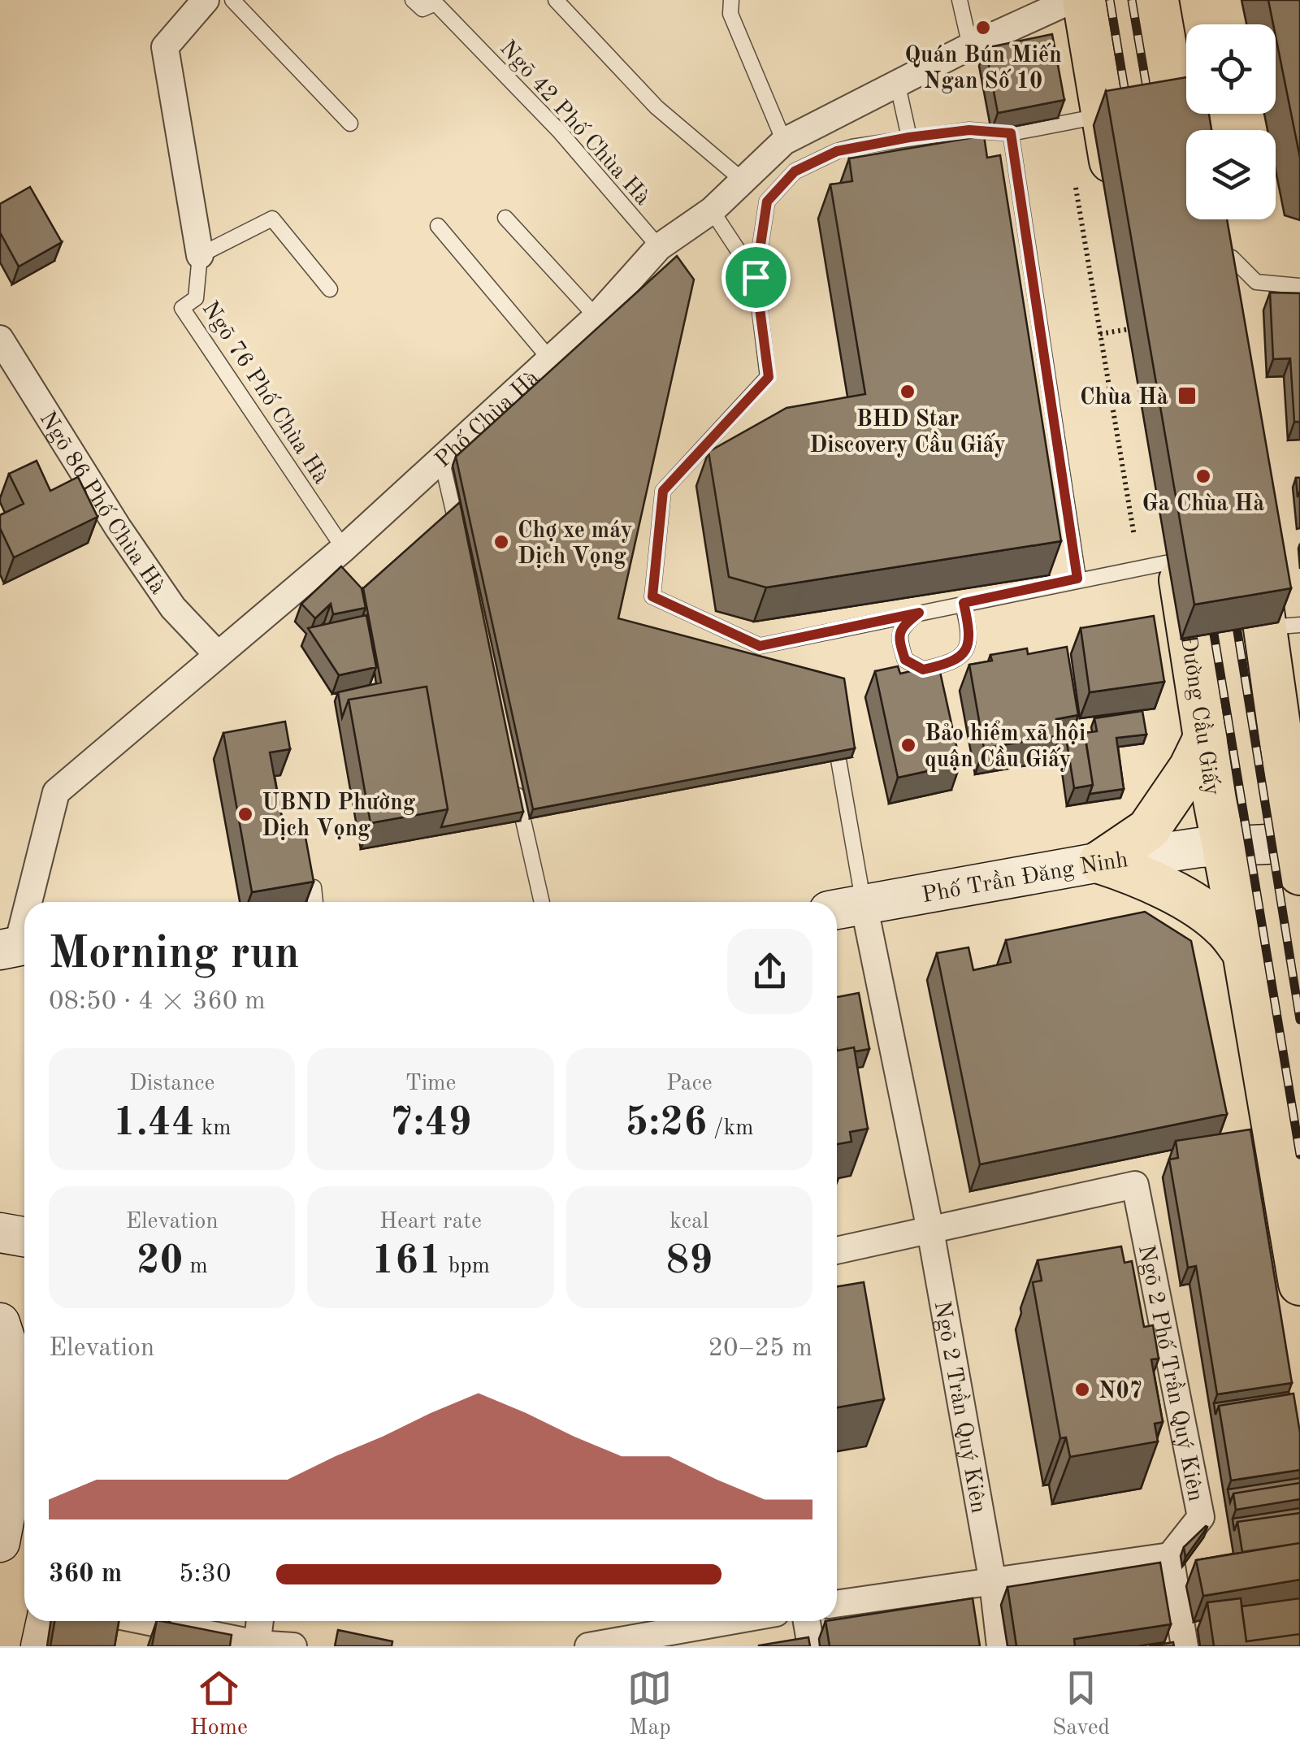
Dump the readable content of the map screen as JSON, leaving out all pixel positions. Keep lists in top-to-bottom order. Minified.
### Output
{"streets":{"main road":["Đường Cầu Giấy"],"street":["Phố Chùa Hà","Ngõ 86 Phố Chùa Hà","Phố Trần Đăng Ninh","Ngõ 2 Phố Trần Quý Kiên","Ngõ 2 Trần Quý Kiên"],"lane":["Ngõ 42 Phố Chùa Hà","Ngõ 76 Phố Chùa Hà"]},"crossings":[["Ngõ 42 Phố Chùa Hà","Phố Chùa Hà"],["Ngõ 76 Phố Chùa Hà","Phố Chùa Hà"],["Phố Chùa Hà","Ngõ 86 Phố Chùa Hà"],["Đường Cầu Giấy","Phố Trần Đăng Ninh"],["Ngõ 2 Phố Trần Quý Kiên","Ngõ 2 Trần Quý Kiên"]],"places":{"other":["Quán Bún Miến Ngan Số 10","BHD Star Discovery Cầu Giấy","Ga Chùa Hà","Chợ xe máy Dịch Vọng","Bảo hiểm xã hội quận Cầu Giấy","UBND Phường Dịch Vọng","N07"],"transit":["Chùa Hà"]},"page":{"heading":["Morning run","08:50 · 4 × 360 m"],"stats":[["Distance","1.44 km"],["Time","7:49"],["Pace","5:26 /km"],["Elevation","20 m"],["Heart rate","161 bpm"],["kcal","89"]],"chart":["Elevation","20–25 m"],"list":[{"name":"360 m","note":"5:30"}],"tabs":["Home","Map","Saved"]}}
